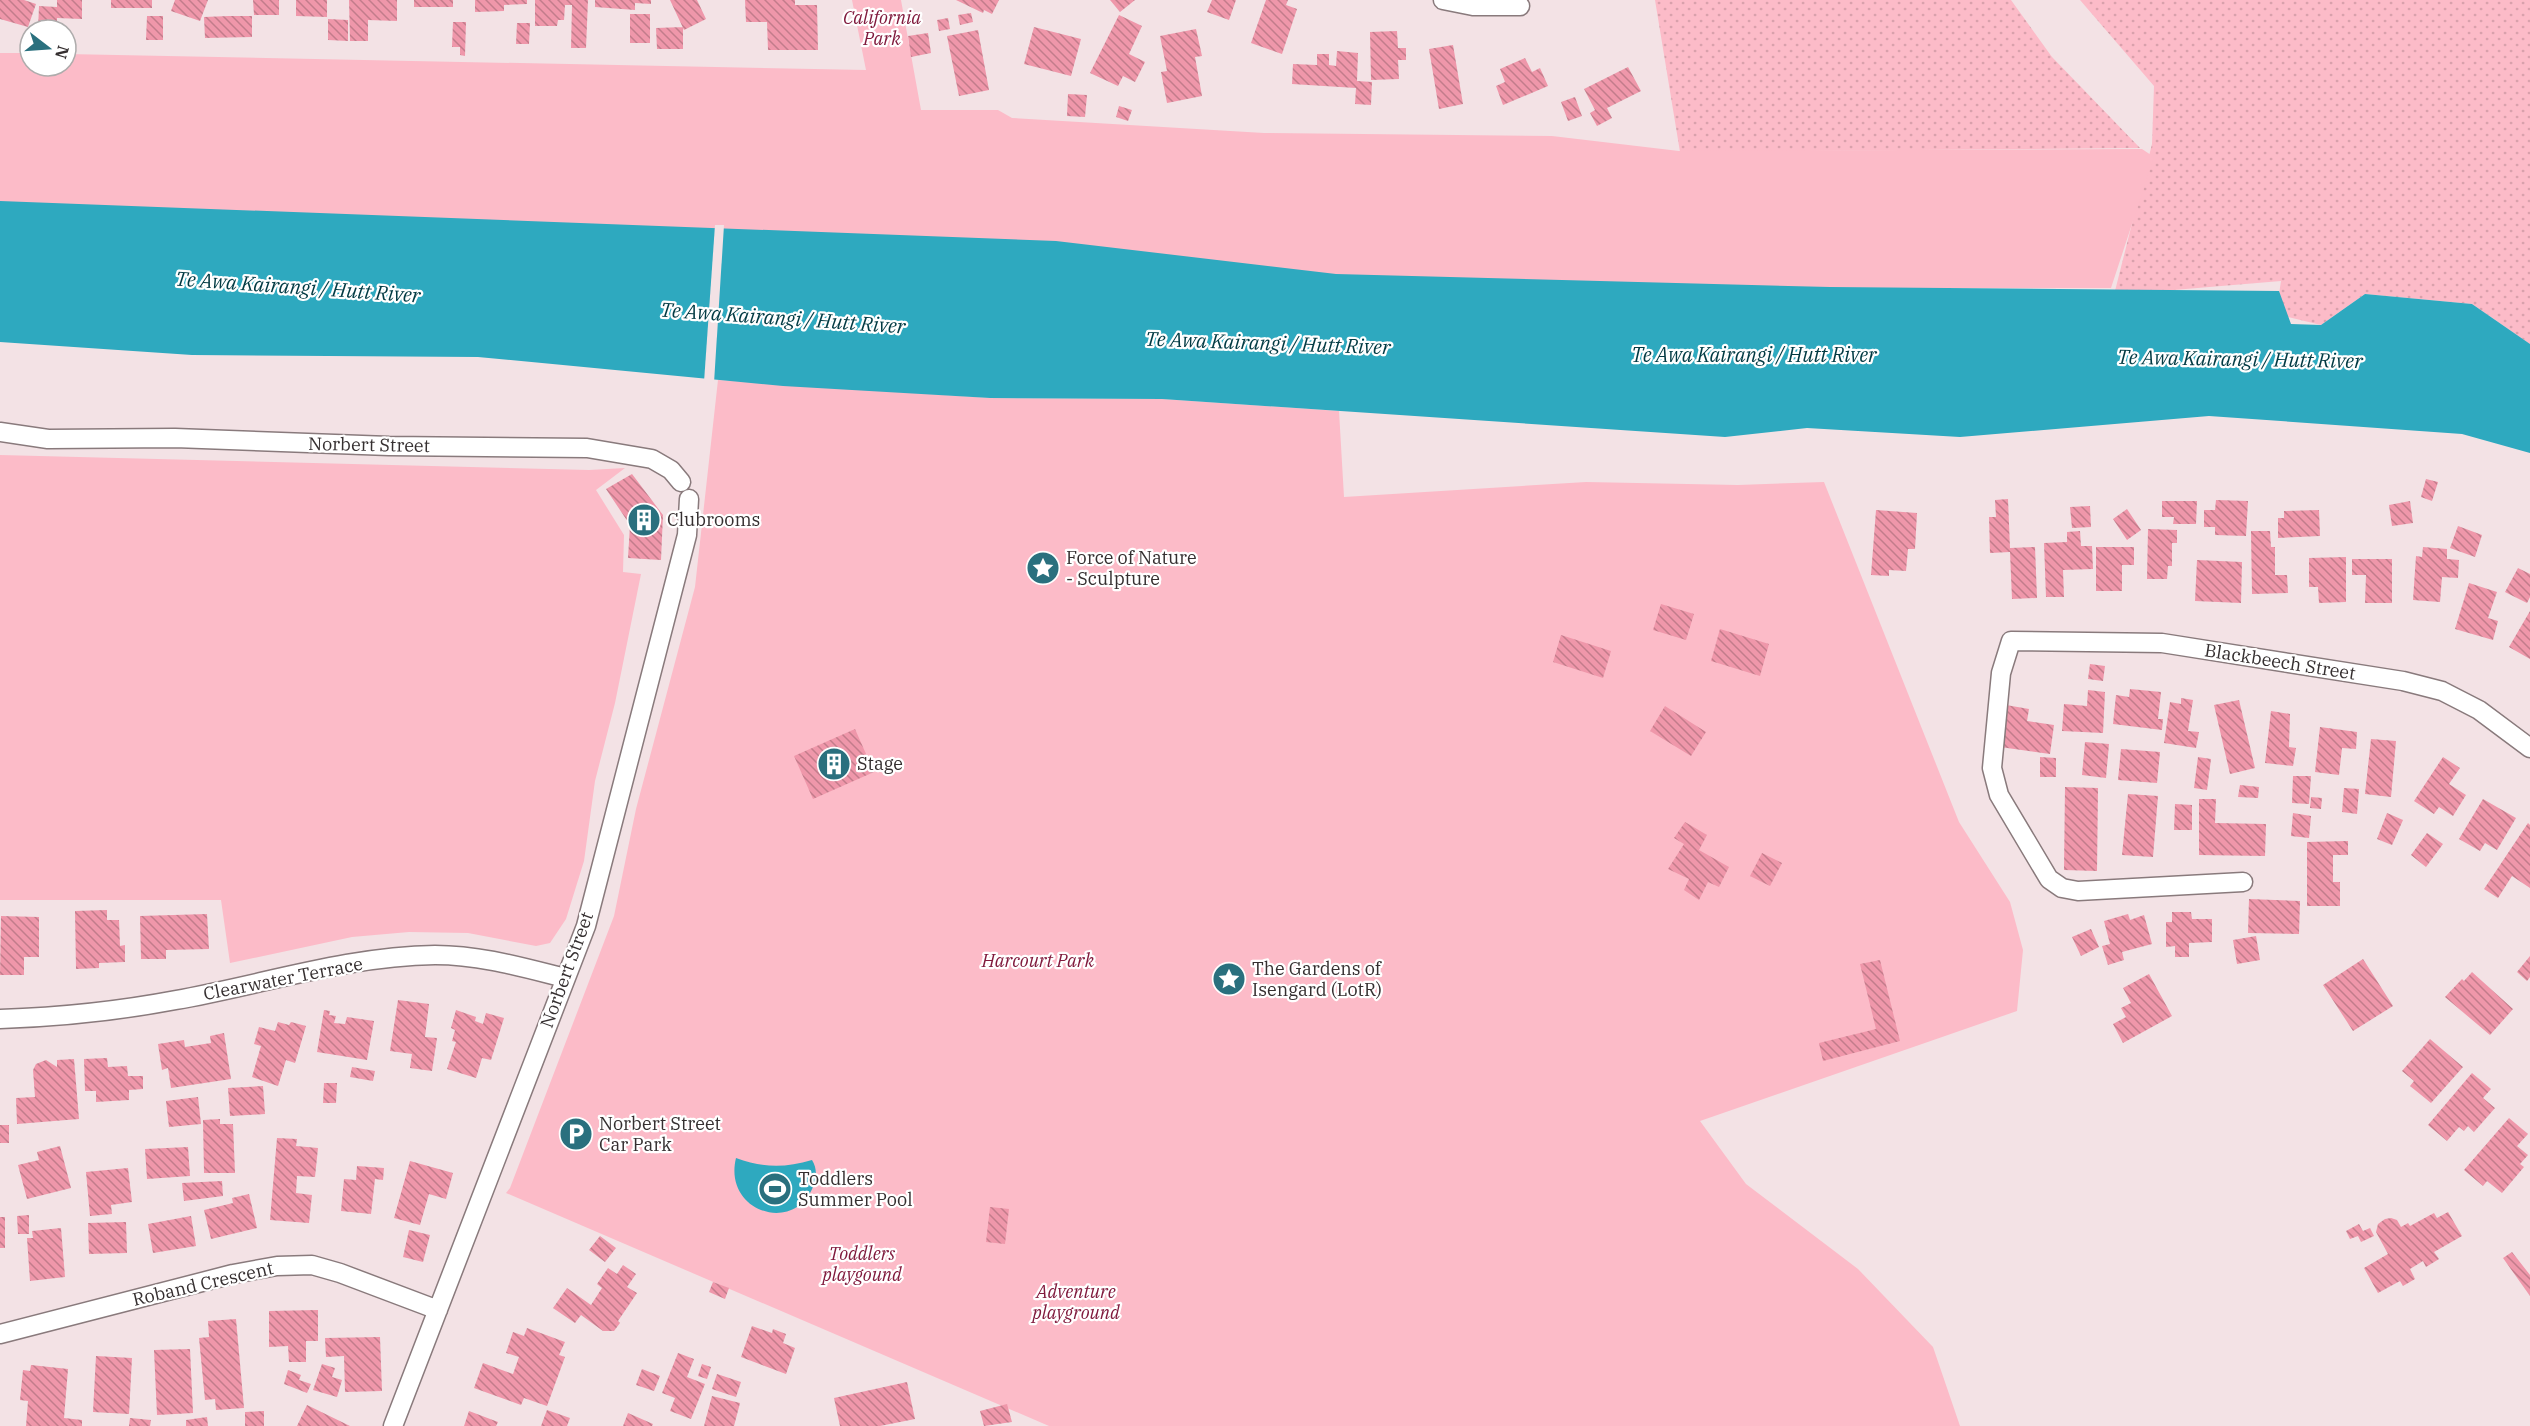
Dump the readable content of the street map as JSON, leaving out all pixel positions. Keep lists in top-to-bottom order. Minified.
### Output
{"streets":{"street":["Norbert Street","Blackbeech Street","Clearwater Terrace","Roband Crescent"]},"crossings":[["Norbert Street","Clearwater Terrace"],["Norbert Street","Roband Crescent"]],"water":["Te Awa Kairangi / Hutt River"],"parks":["California Park","Harcourt Park","Toddlers playgound","Adventure playground"],"places":{"building":["Clubrooms","Stage"],"place":["Force of Nature - Sculpture","The Gardens of Isengard (LotR)"],"parking":["Norbert Street Car Park"],"sports":["Toddlers Summer Pool"]},"north":"right"}
